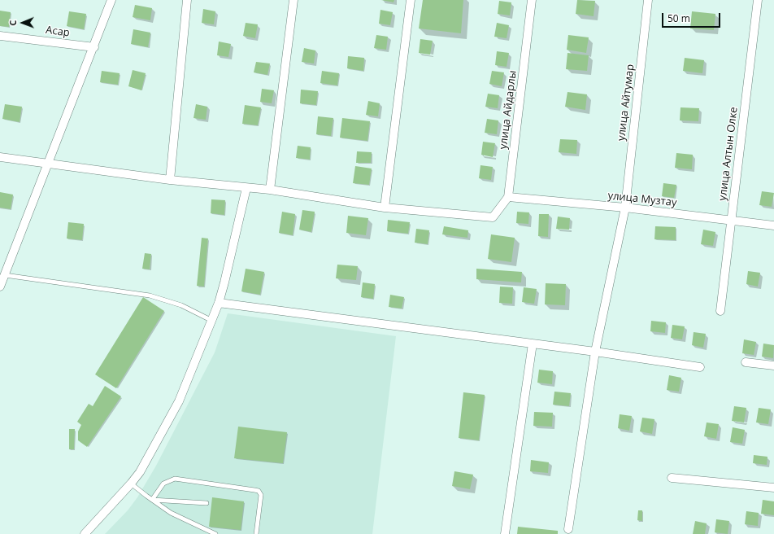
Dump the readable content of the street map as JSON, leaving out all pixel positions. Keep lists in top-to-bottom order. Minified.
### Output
{"streets":{"street":["Асар","улица Айтумар","улица Айдарлы","улица Алтын Олке","улица Музтау"]},"crossings":[["улица Айтумар","улица Музтау"],["улица Айдарлы","улица Музтау"],["улица Алтын Олке","улица Музтау"]],"scale_bar":"50 m","north":"left"}
